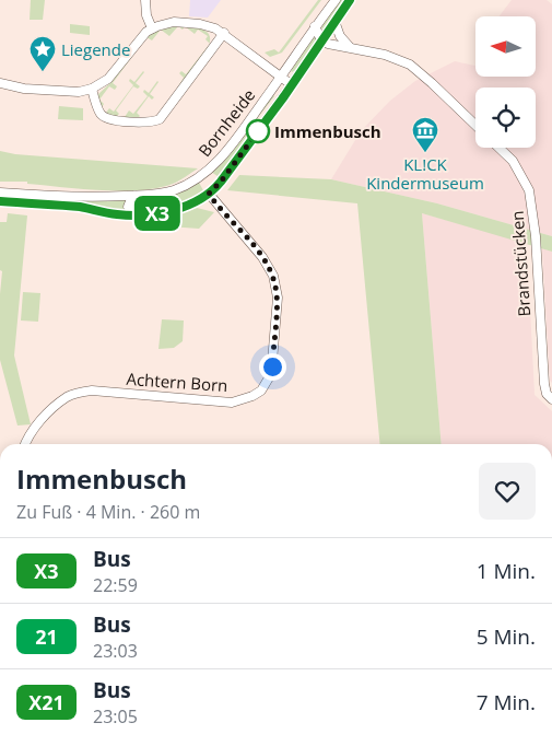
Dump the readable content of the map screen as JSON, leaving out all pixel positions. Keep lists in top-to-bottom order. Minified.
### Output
{"streets":{"street":["Bornheide","Brandstücken","Achtern Born"]},"crossings":[["Bornheide","Achtern Born"]],"places":{"place":["Liegende"],"other":["Immenbusch"],"museum":["KL!CK Kindermuseum"]},"lines":["bus line X3"],"north":"left","page":{"on_map":"X3","heading":["Immenbusch","Zu Fuß · 4 Min. · 260 m"],"list":[{"mark":"X3","name":"Bus","note":"22:59","value":"1 Min."},{"mark":"21","name":"Bus","note":"23:03","value":"5 Min."},{"mark":"X21","name":"Bus","note":"23:05","value":"7 Min."}]}}
